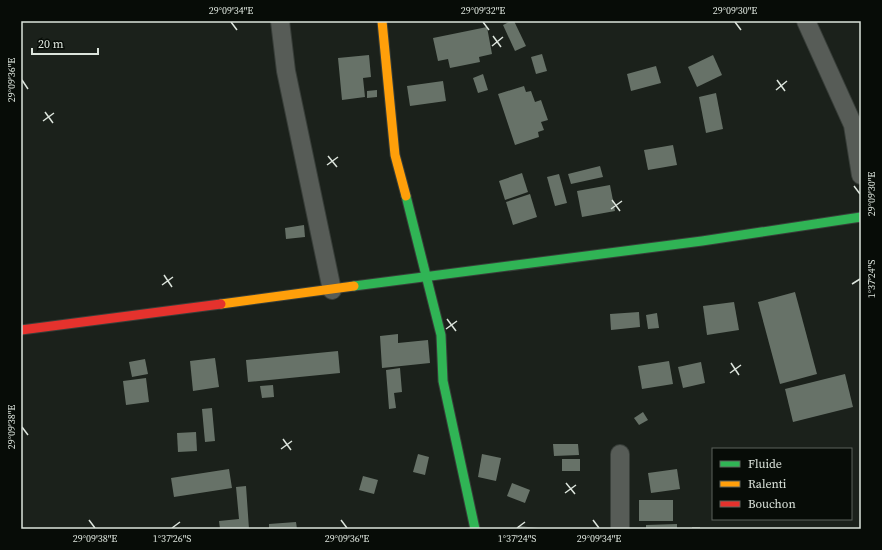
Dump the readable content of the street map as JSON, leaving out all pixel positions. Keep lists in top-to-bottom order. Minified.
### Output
{"legend":["Fluide","Ralenti","Bouchon"],"scale_bar":"20 m","coordinates":["29°09'34\"E","29°09'32\"E","29°09'30\"E","29°09'36\"E","1°37'24\"S","29°09'38\"E","1°37'26\"S"]}
